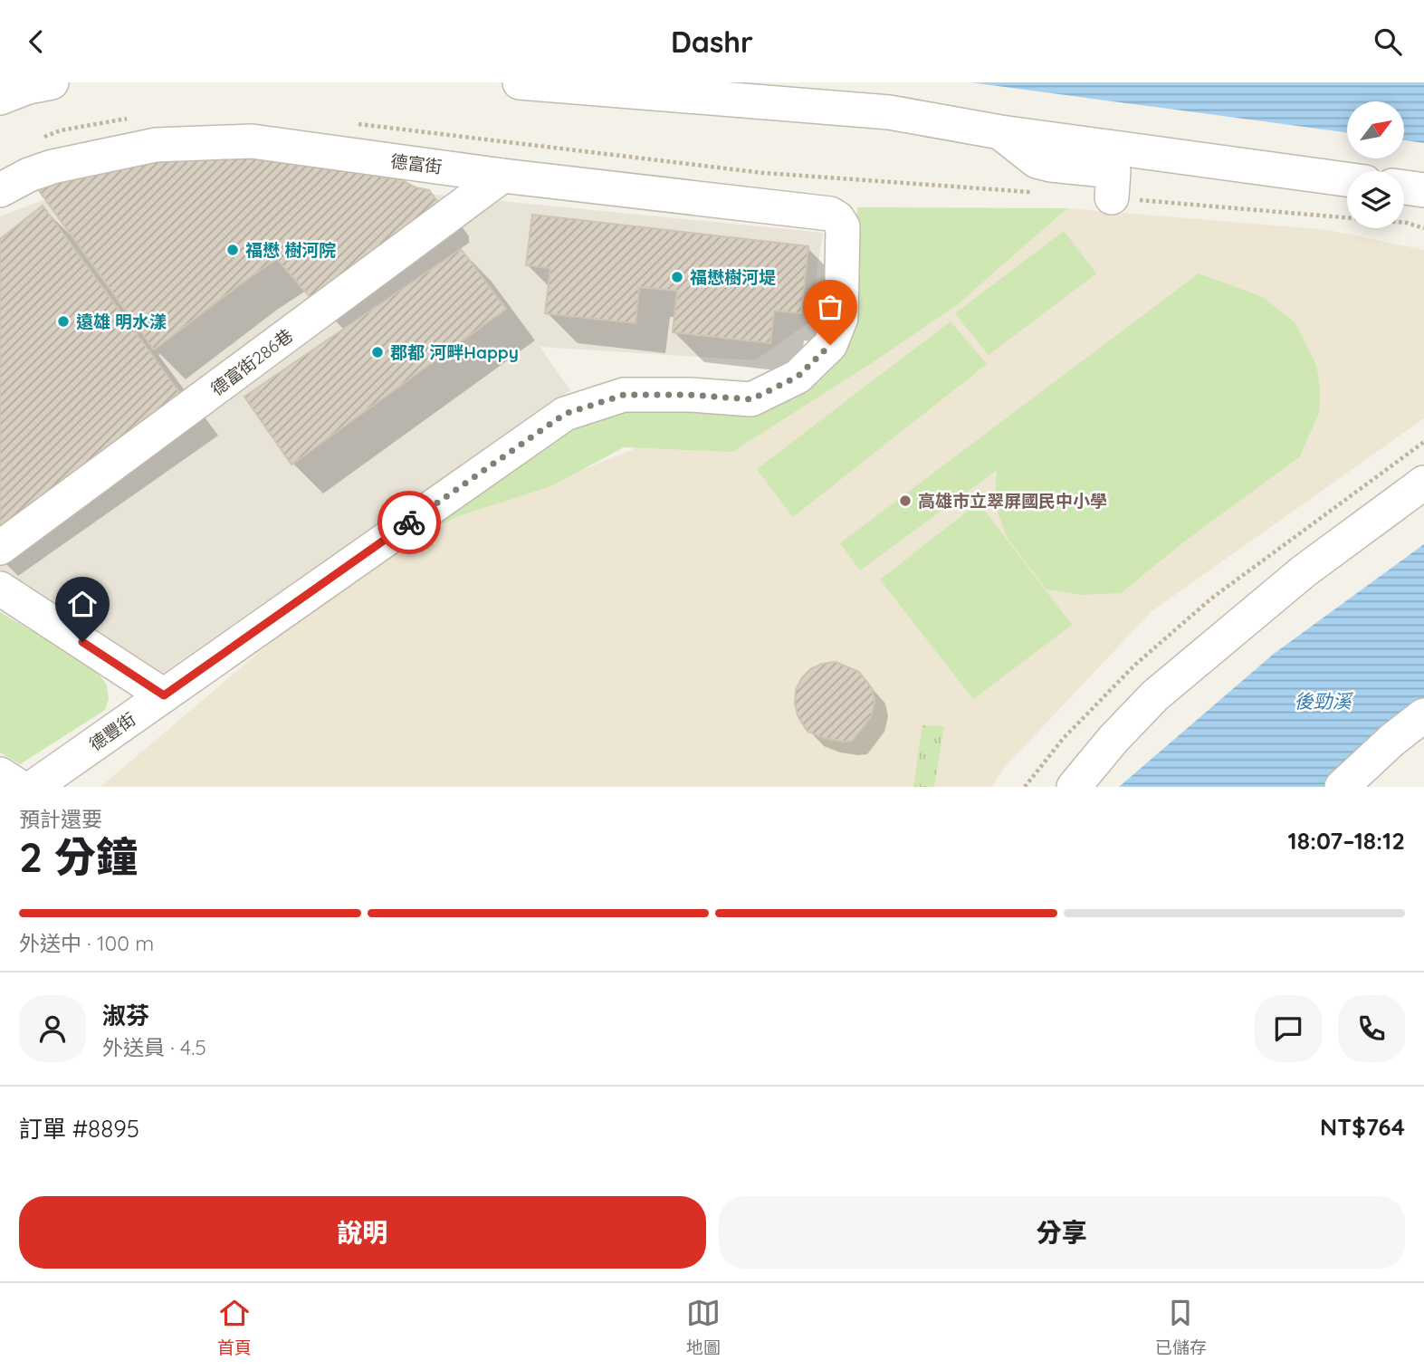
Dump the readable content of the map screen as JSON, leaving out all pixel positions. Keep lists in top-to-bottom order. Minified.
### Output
{"streets":{"street":["德富街","德富街286巷","德豐街"]},"crossings":[["德富街","德富街286巷"],["德富街","德豐街"]],"water":["後勁溪"],"places":["福懋 樹河院","福懋樹河堤","遠雄 明水漾","郡都 河畔Happy","高雄市立翠屏國民中小學"],"north":"top right","page":{"header":"Dashr","heading":["2 分鐘","預計還要","18:07–18:12"],"panel":["淑芬","外送員 · 4.5","訂單 #8895","NT$764"],"bar":"外送中 · 100 m","buttons":["說明","分享"],"tabs":["首頁","地圖","已儲存"]}}
